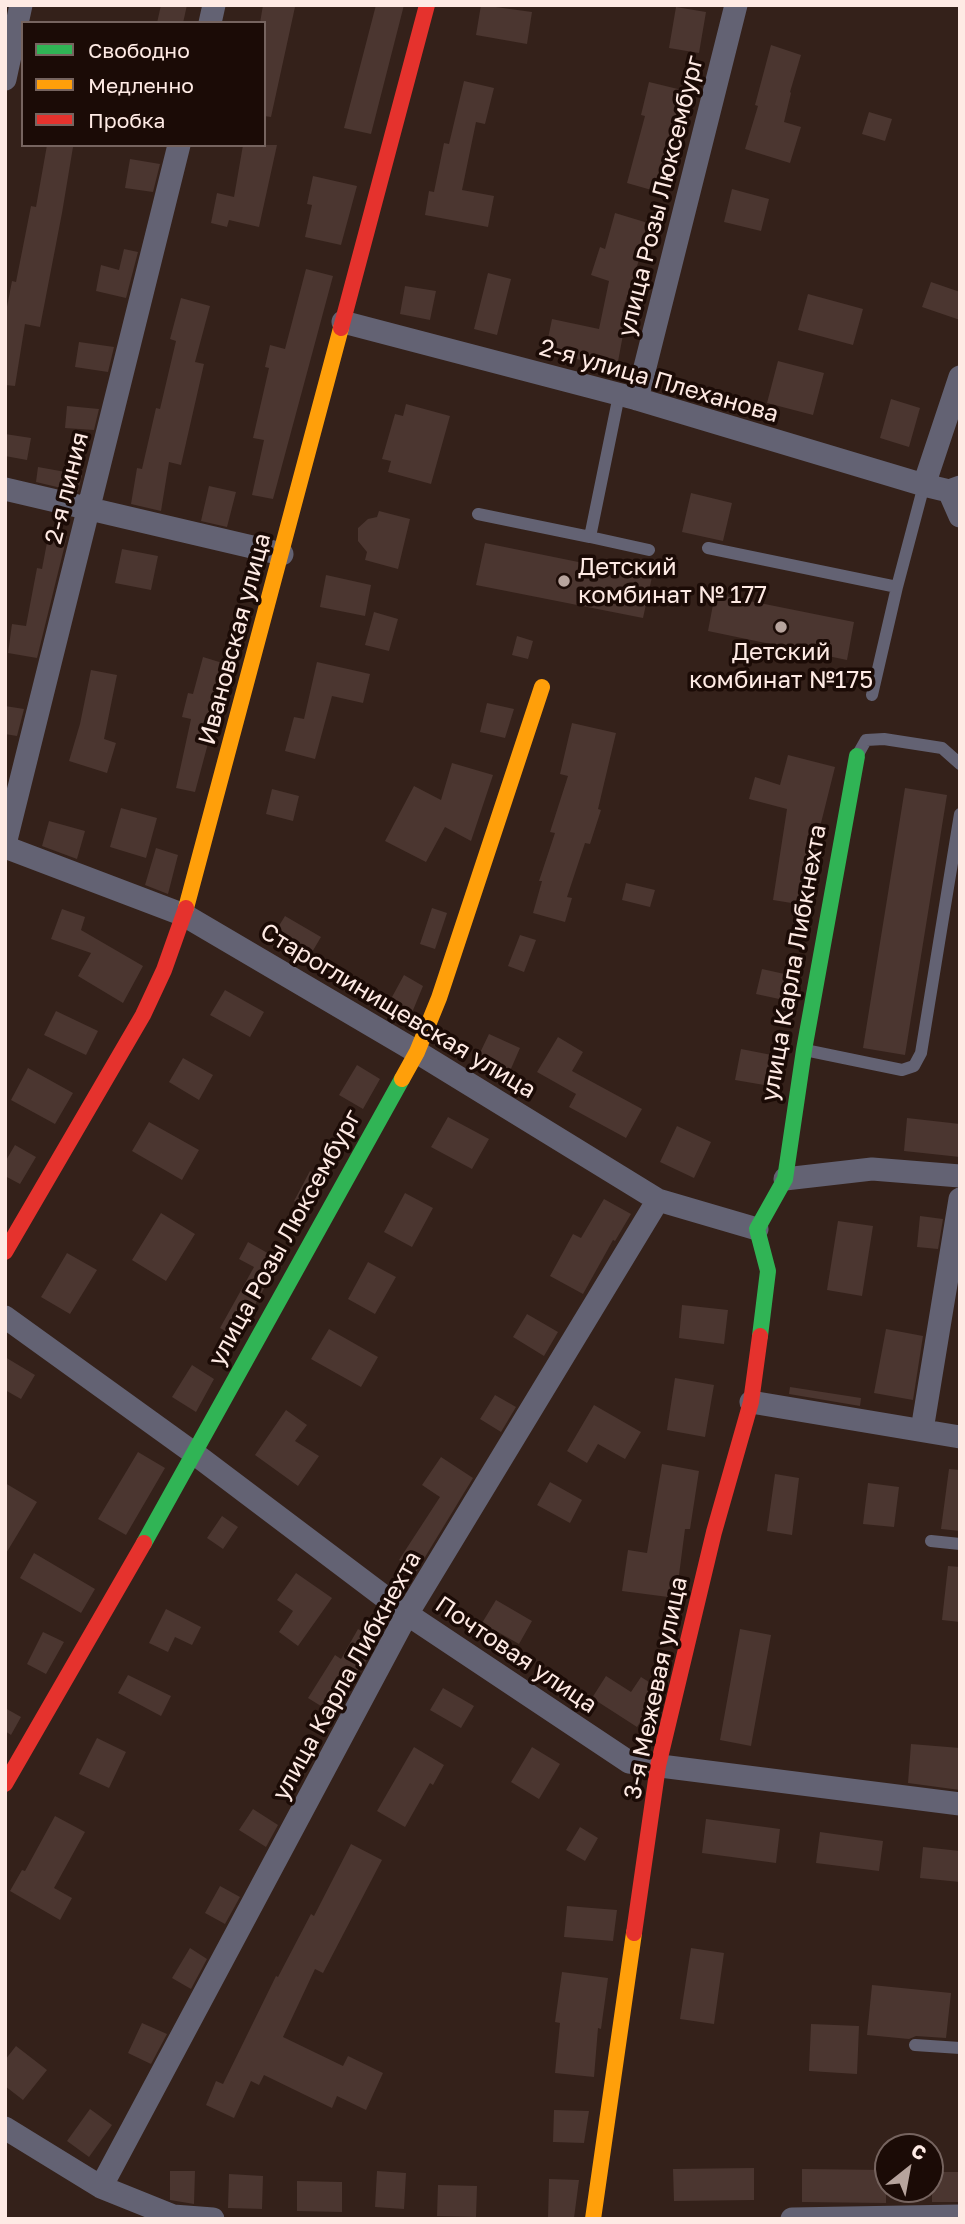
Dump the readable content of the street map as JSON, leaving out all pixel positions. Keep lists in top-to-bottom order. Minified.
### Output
{"streets":{"street":["улица Розы Люксембург","2-я улица Плеханова","2-я линия","Ивановская улица","улица Карла Либкнехта","Староглинищевская улица","Почтовая улица","3-я Межевая улица"]},"crossings":[["улица Розы Люксембург","2-я улица Плеханова"],["улица Розы Люксембург","Староглинищевская улица"],["улица Розы Люксембург","Почтовая улица"],["2-я улица Плеханова","Ивановская улица"],["2-я линия","Староглинищевская улица"],["Ивановская улица","Староглинищевская улица"],["улица Карла Либкнехта","Староглинищевская улица"],["улица Карла Либкнехта","Почтовая улица"],["Староглинищевская улица","3-я Межевая улица"],["Почтовая улица","3-я Межевая улица"]],"places":["Детский комбинат № 177","Детский комбинат №175"],"legend":["Свободно","Медленно","Пробка"],"north":"top right"}
